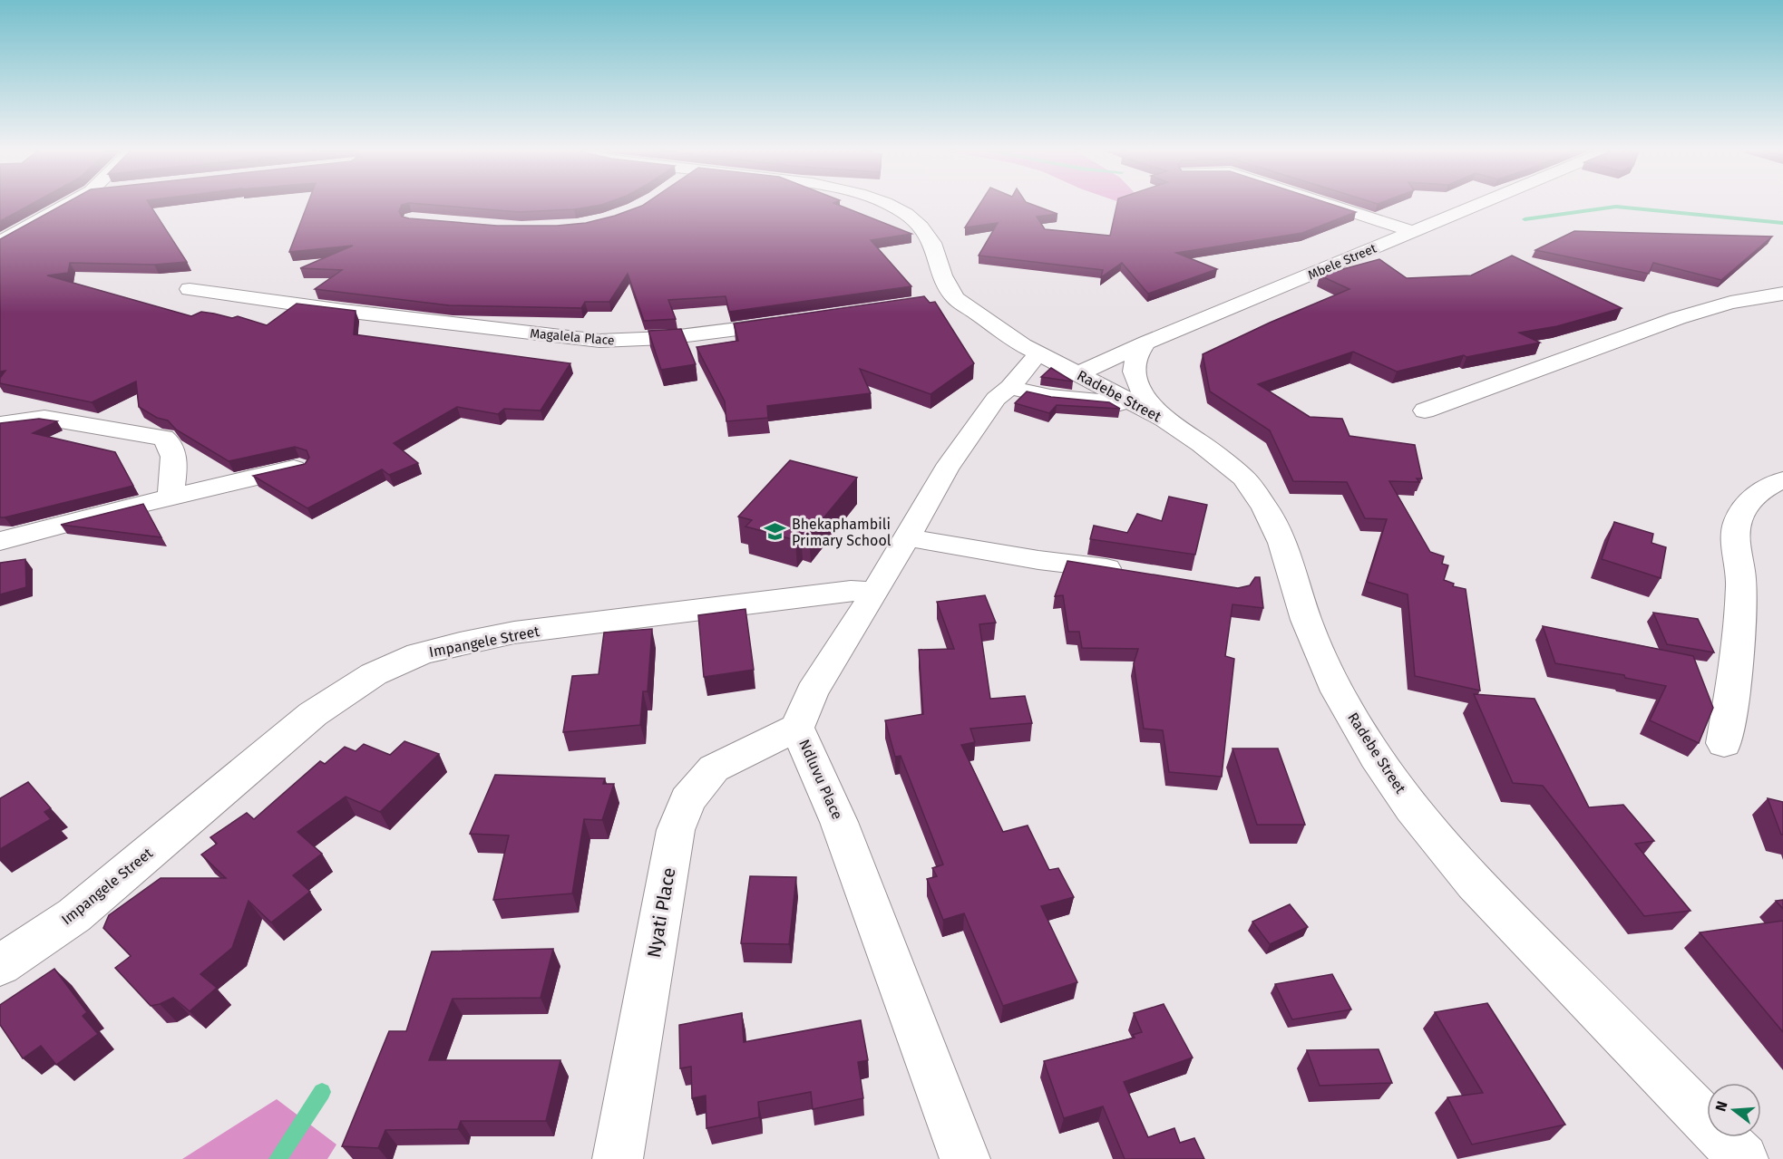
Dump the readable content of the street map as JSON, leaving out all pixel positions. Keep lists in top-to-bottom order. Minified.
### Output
{"streets":{"street":["Mbele Street","Magalela Place","Radebe Street","Impangele Street","Ndluvu Place","Nyati Place"]},"crossings":[["Mbele Street","Radebe Street"],["Radebe Street","Ndluvu Place"],["Impangele Street","Ndluvu Place"],["Ndluvu Place","Nyati Place"]],"places":{"school or university":["Bhekaphambili Primary School"]},"north":"left"}
